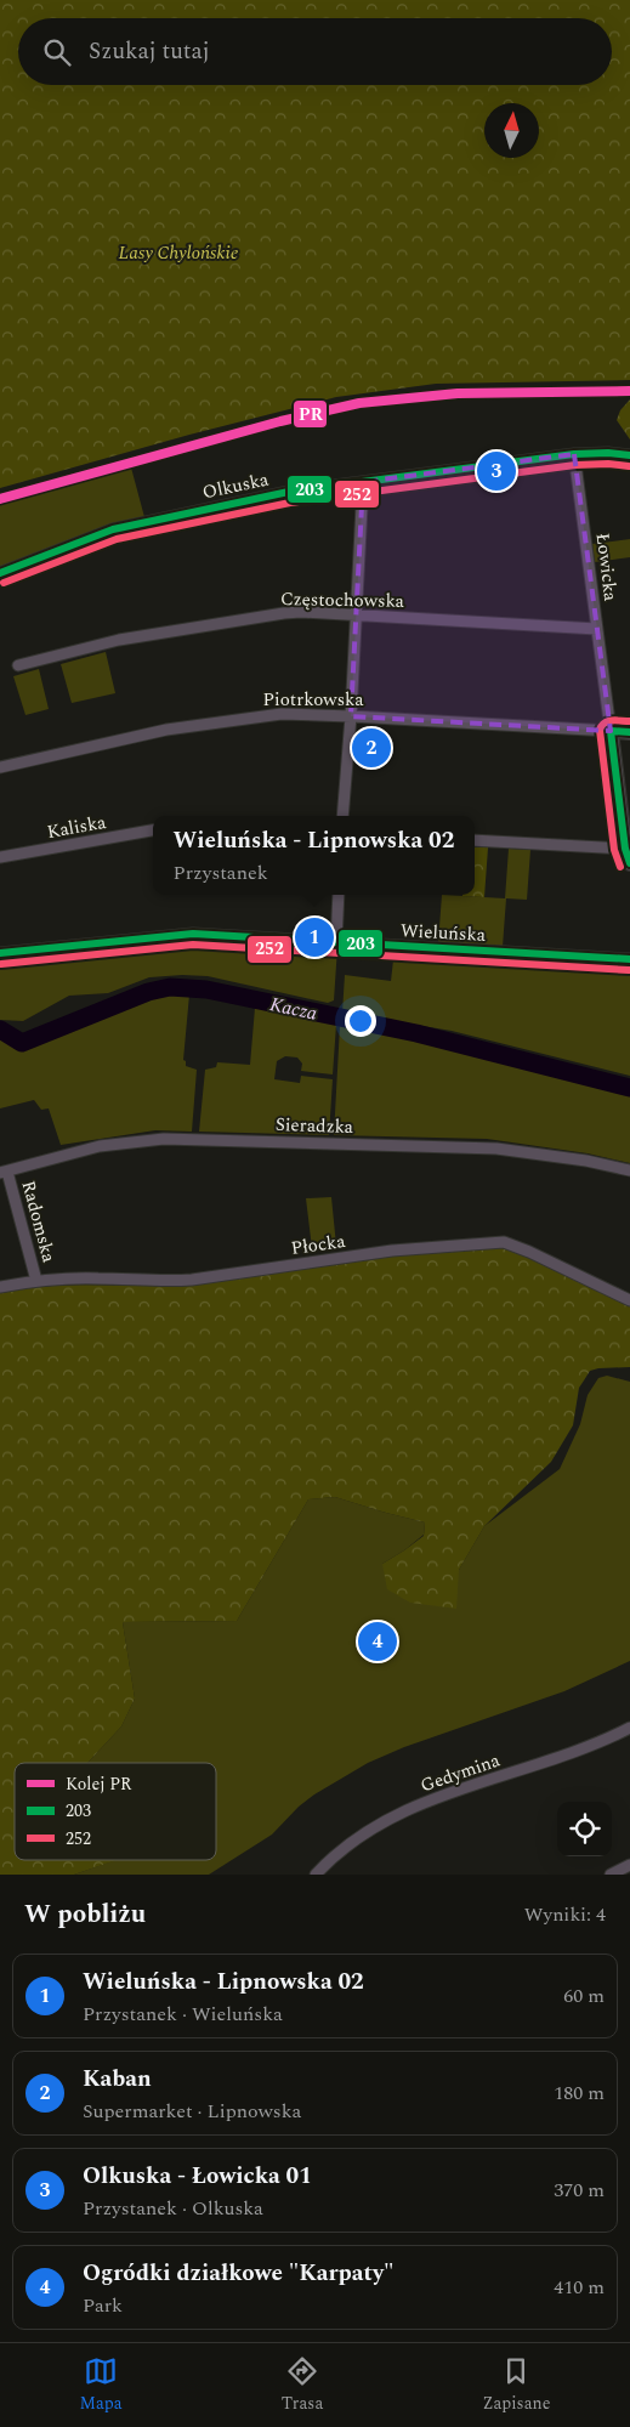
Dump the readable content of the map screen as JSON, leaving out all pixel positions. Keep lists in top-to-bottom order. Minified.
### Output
{"streets":{"street":["Olkuska","Łowicka","Częstochowska","Piotrkowska","Kaliska","Wieluńska","Sieradzka","Radomska","Płocka","Gedymina"]},"crossings":[["Olkuska","Łowicka"],["Łowicka","Częstochowska"],["Łowicka","Piotrkowska"],["Sieradzka","Radomska"],["Radomska","Płocka"]],"water":["Kacza"],"parks":["Lasy Chylońskie"],"lines":["rail line PR","transit line 203","transit line 252"],"legend":["Kolej PR","203","252"],"north":"top","page":{"search":"Szukaj tutaj","pins":["3","2","1","4"],"popup":["Wieluńska - Lipnowska 02","Przystanek"],"heading":["W pobliżu","Wyniki: 4"],"list":[{"mark":"1","name":"Wieluńska - Lipnowska 02","note":"Przystanek · Wieluńska","value":"60 m"},{"mark":"2","name":"Kaban","note":"Supermarket · Lipnowska","value":"180 m"},{"mark":"3","name":"Olkuska - Łowicka 01","note":"Przystanek · Olkuska","value":"370 m"},{"mark":"4","name":"Ogródki działkowe \"Karpaty\"","note":"Park","value":"410 m"}],"nav":["Mapa","Trasa","Zapisane"]}}
